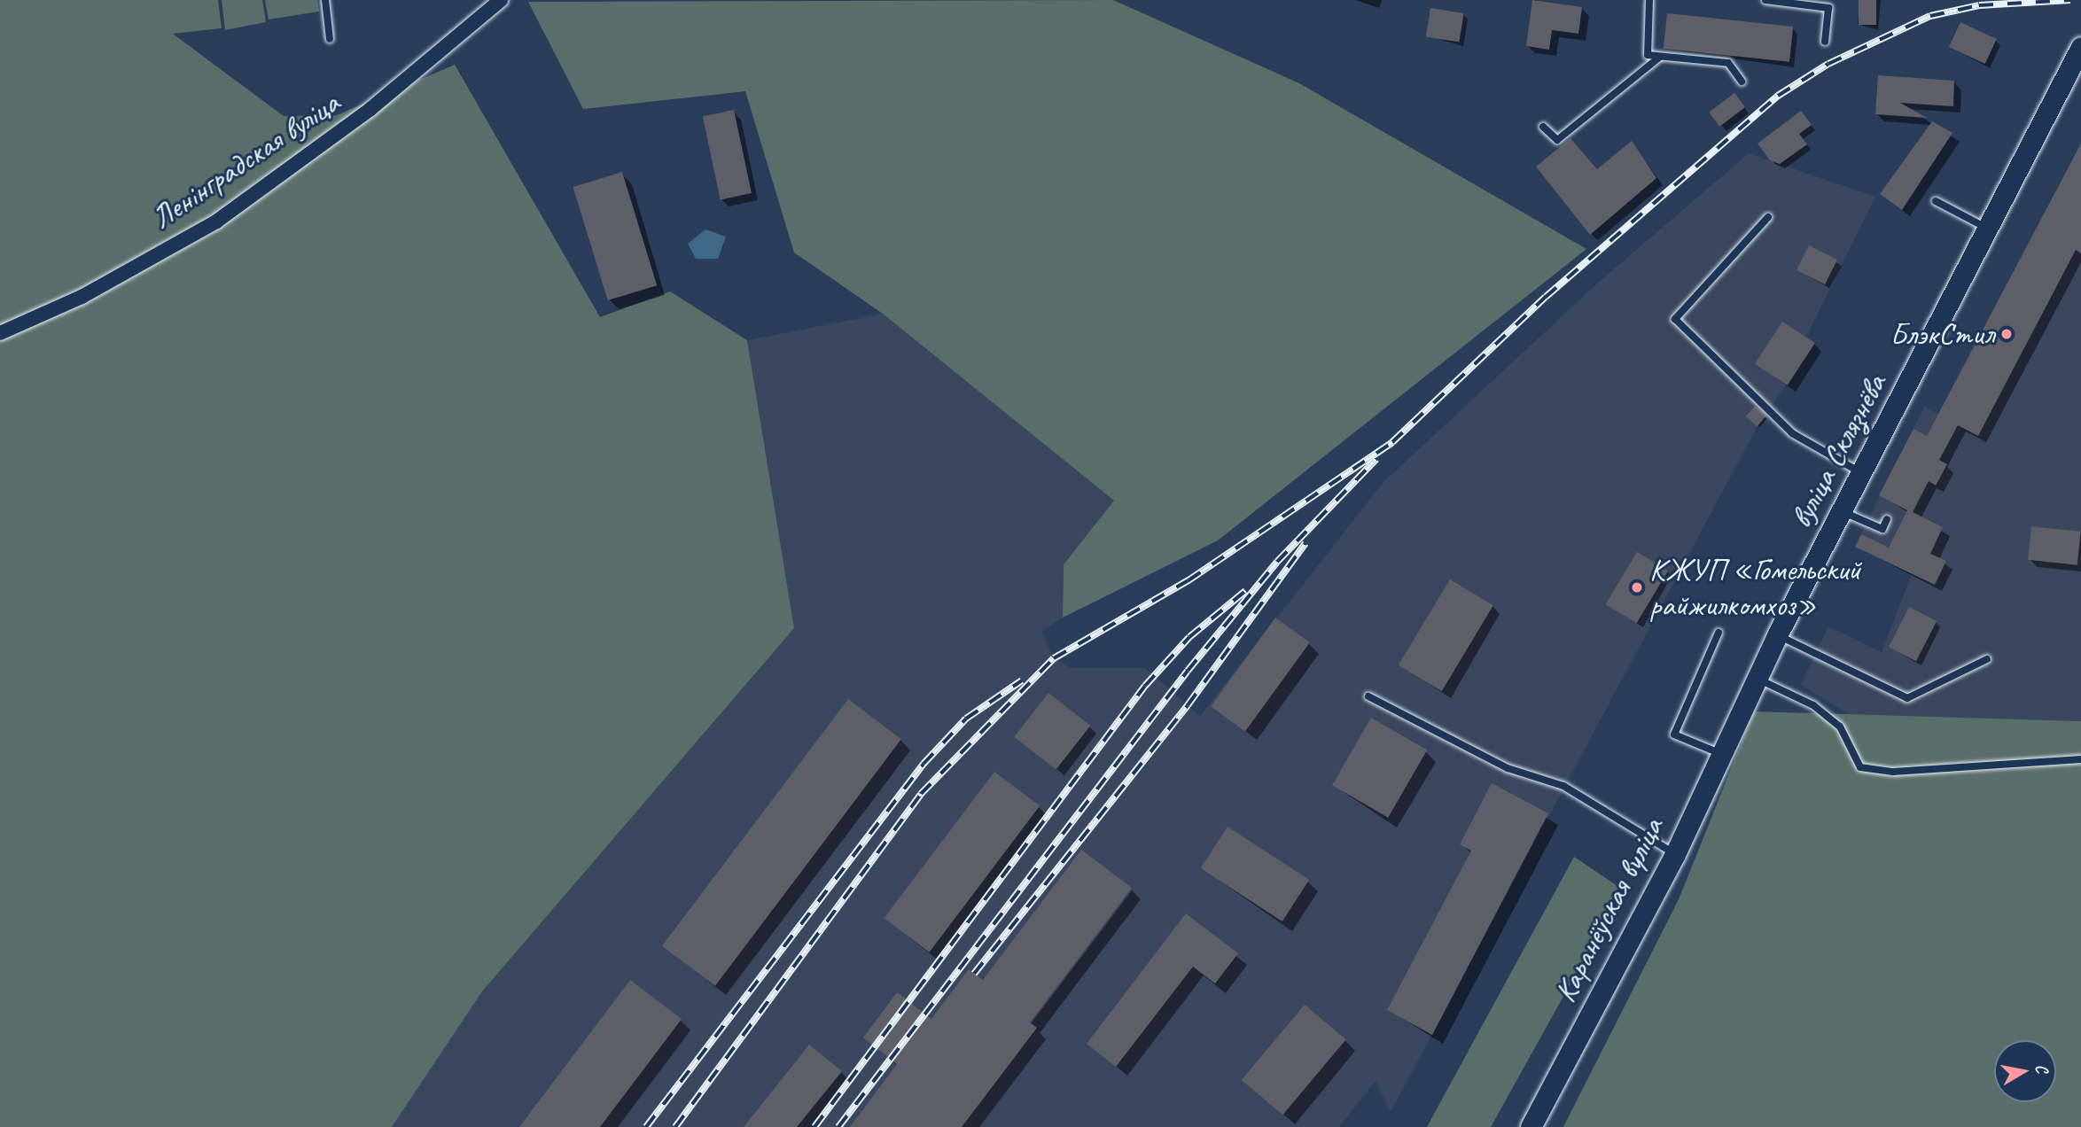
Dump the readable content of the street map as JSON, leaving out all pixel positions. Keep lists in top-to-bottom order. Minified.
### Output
{"streets":{"main road":["вуліца Склязнёва","Каранёўская вуліца"],"street":["Ленінградская вуліца"]},"crossings":[["вуліца Склязнёва","Каранёўская вуліца"]],"places":["БлэкСтил","КЖУП «Гомельский райжилкомхоз»"],"north":"right"}
